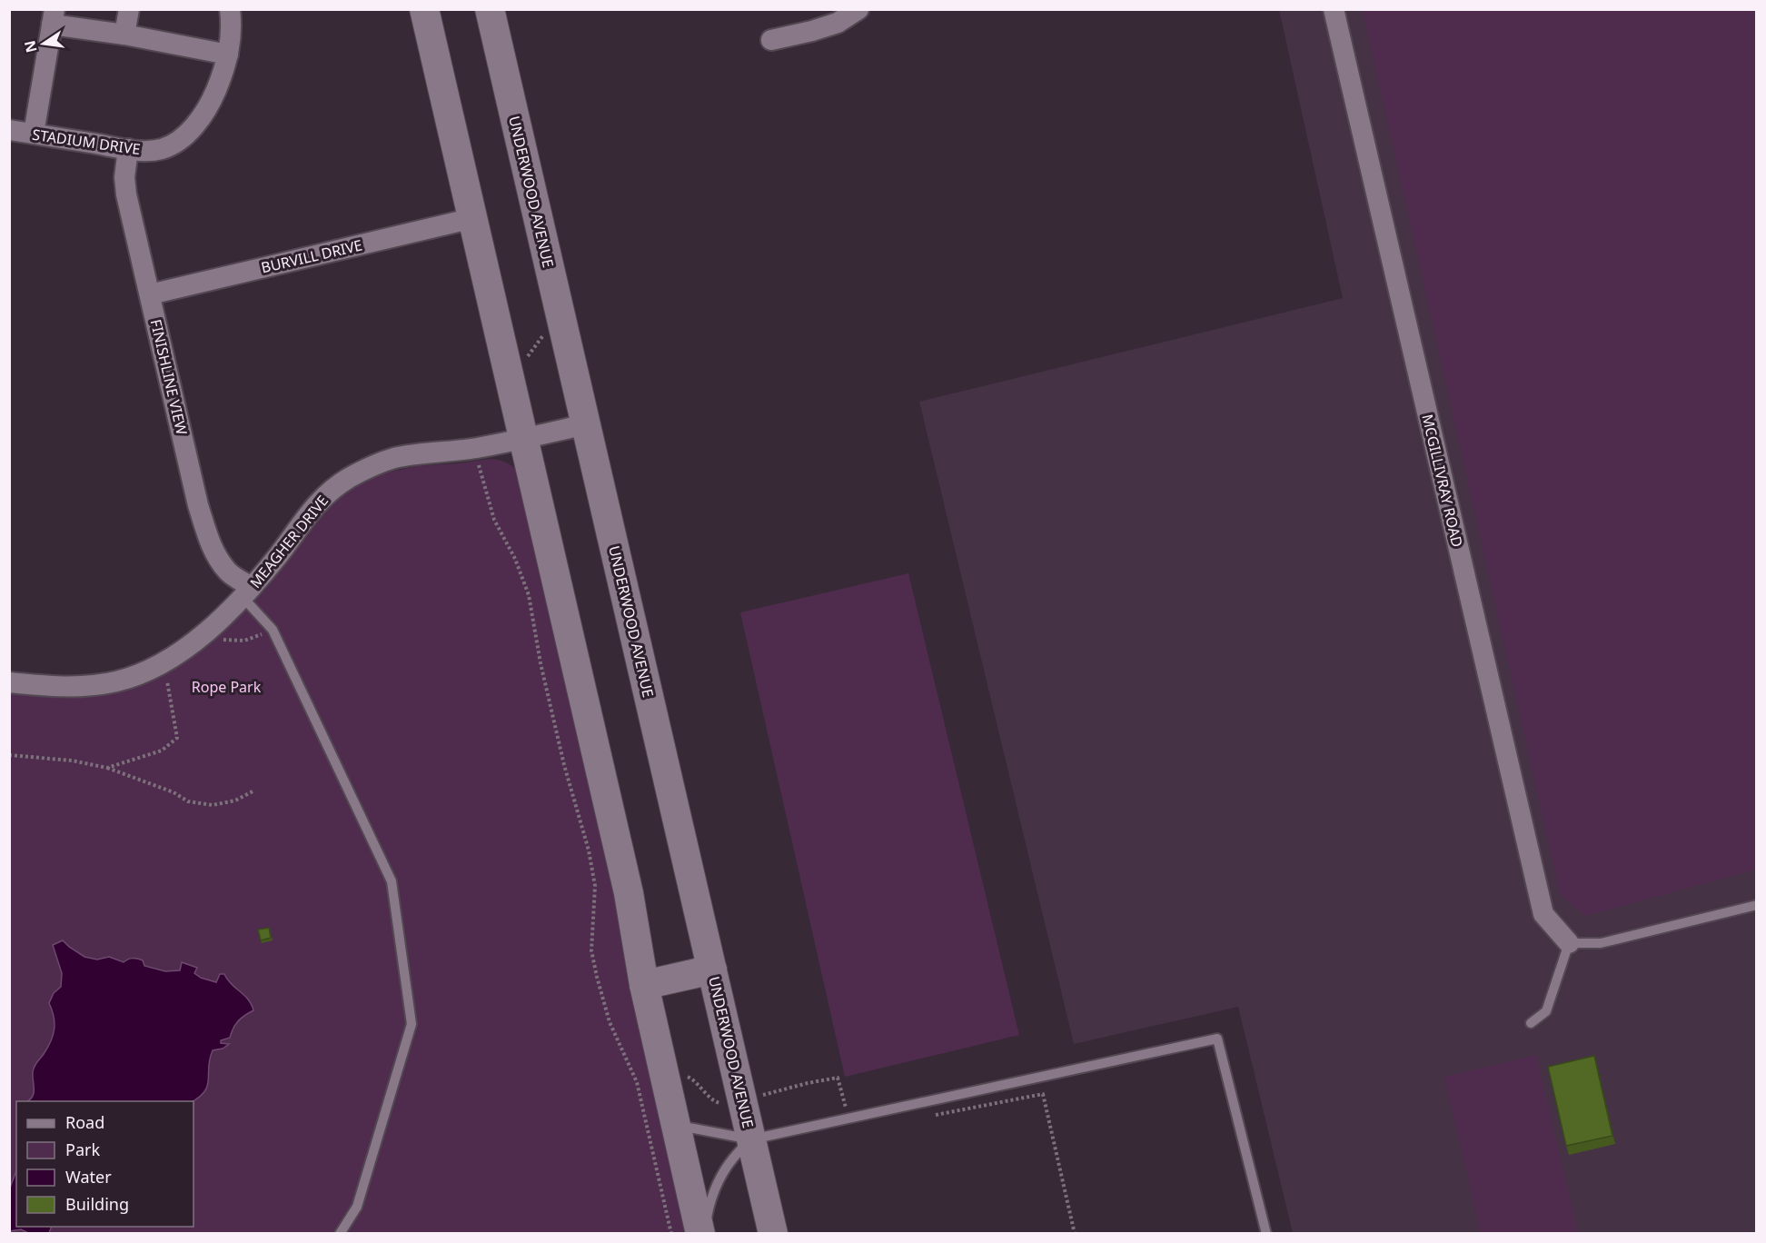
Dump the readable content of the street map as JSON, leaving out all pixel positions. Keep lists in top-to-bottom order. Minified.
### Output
{"streets":{"main road":["UNDERWOOD AVENUE"],"street":["STADIUM DRIVE","BURVILL DRIVE","FINISHLINE VIEW","MCGILLIVRAY ROAD","MEAGHER DRIVE"]},"crossings":[["STADIUM DRIVE","FINISHLINE VIEW"],["UNDERWOOD AVENUE","MEAGHER DRIVE"],["BURVILL DRIVE","FINISHLINE VIEW"],["FINISHLINE VIEW","MEAGHER DRIVE"]],"parks":["Rope Park"],"legend":["Road","Park","Water","Building"],"north":"left"}
